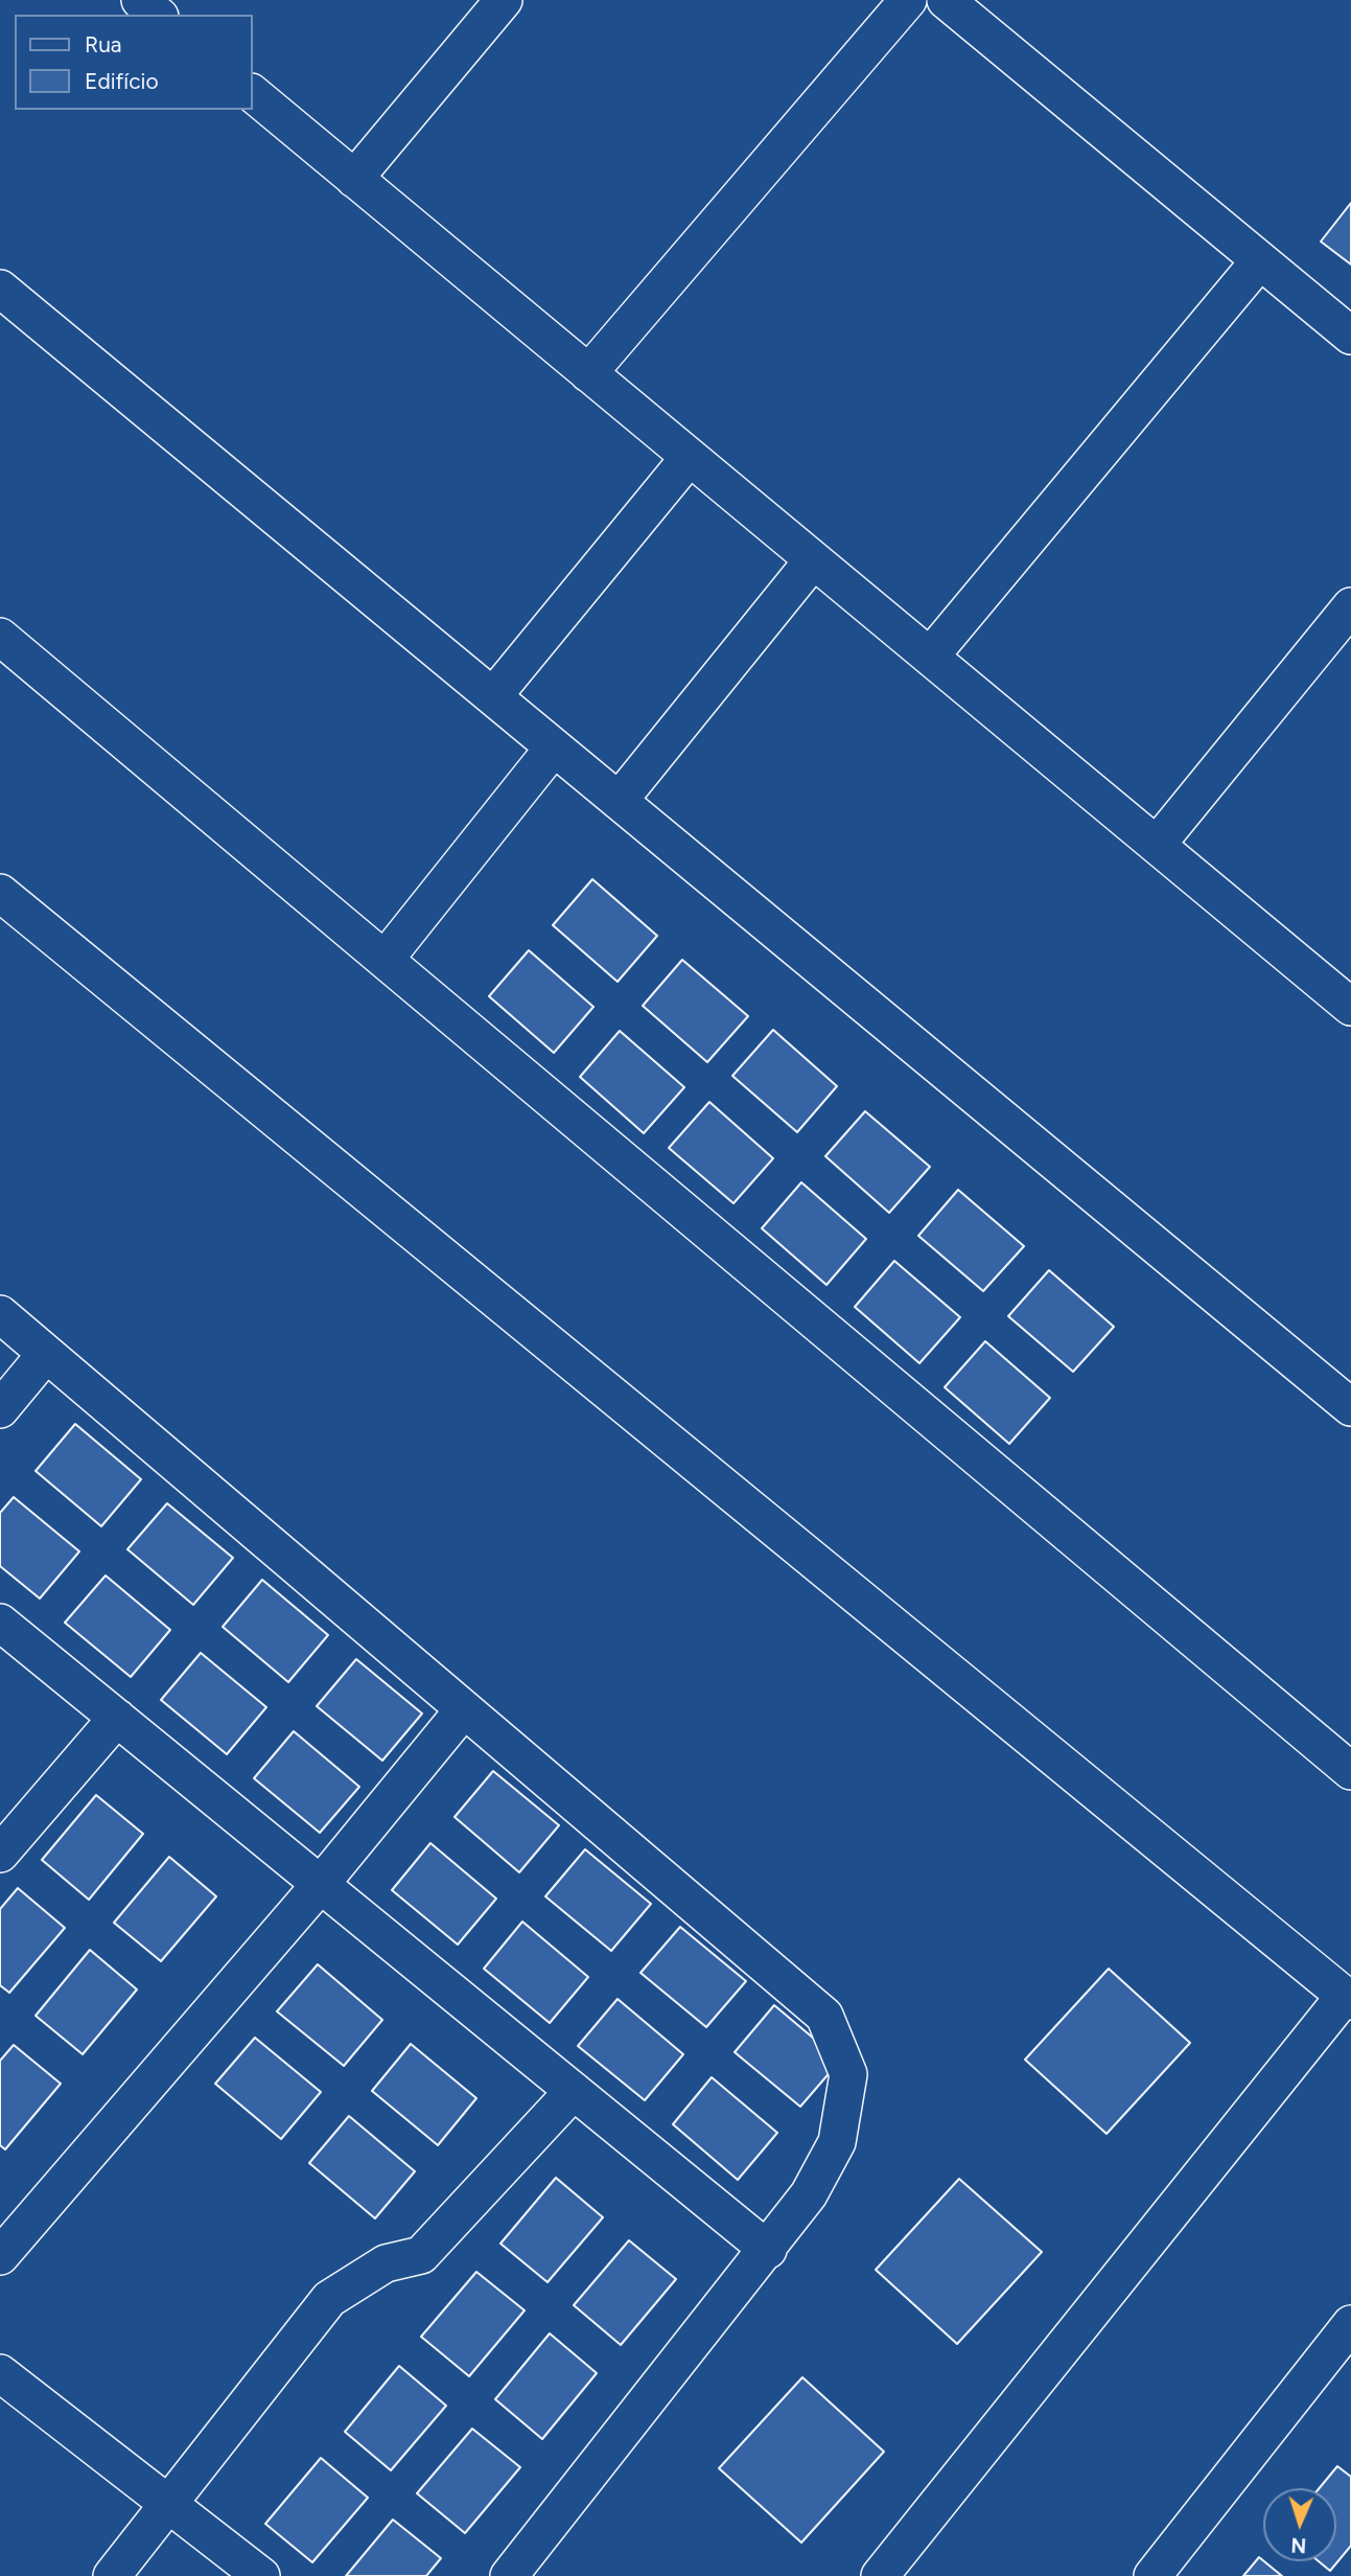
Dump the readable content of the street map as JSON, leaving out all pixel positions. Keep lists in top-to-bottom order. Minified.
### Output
{"legend":["Rua","Edifício"],"north":"bottom"}
